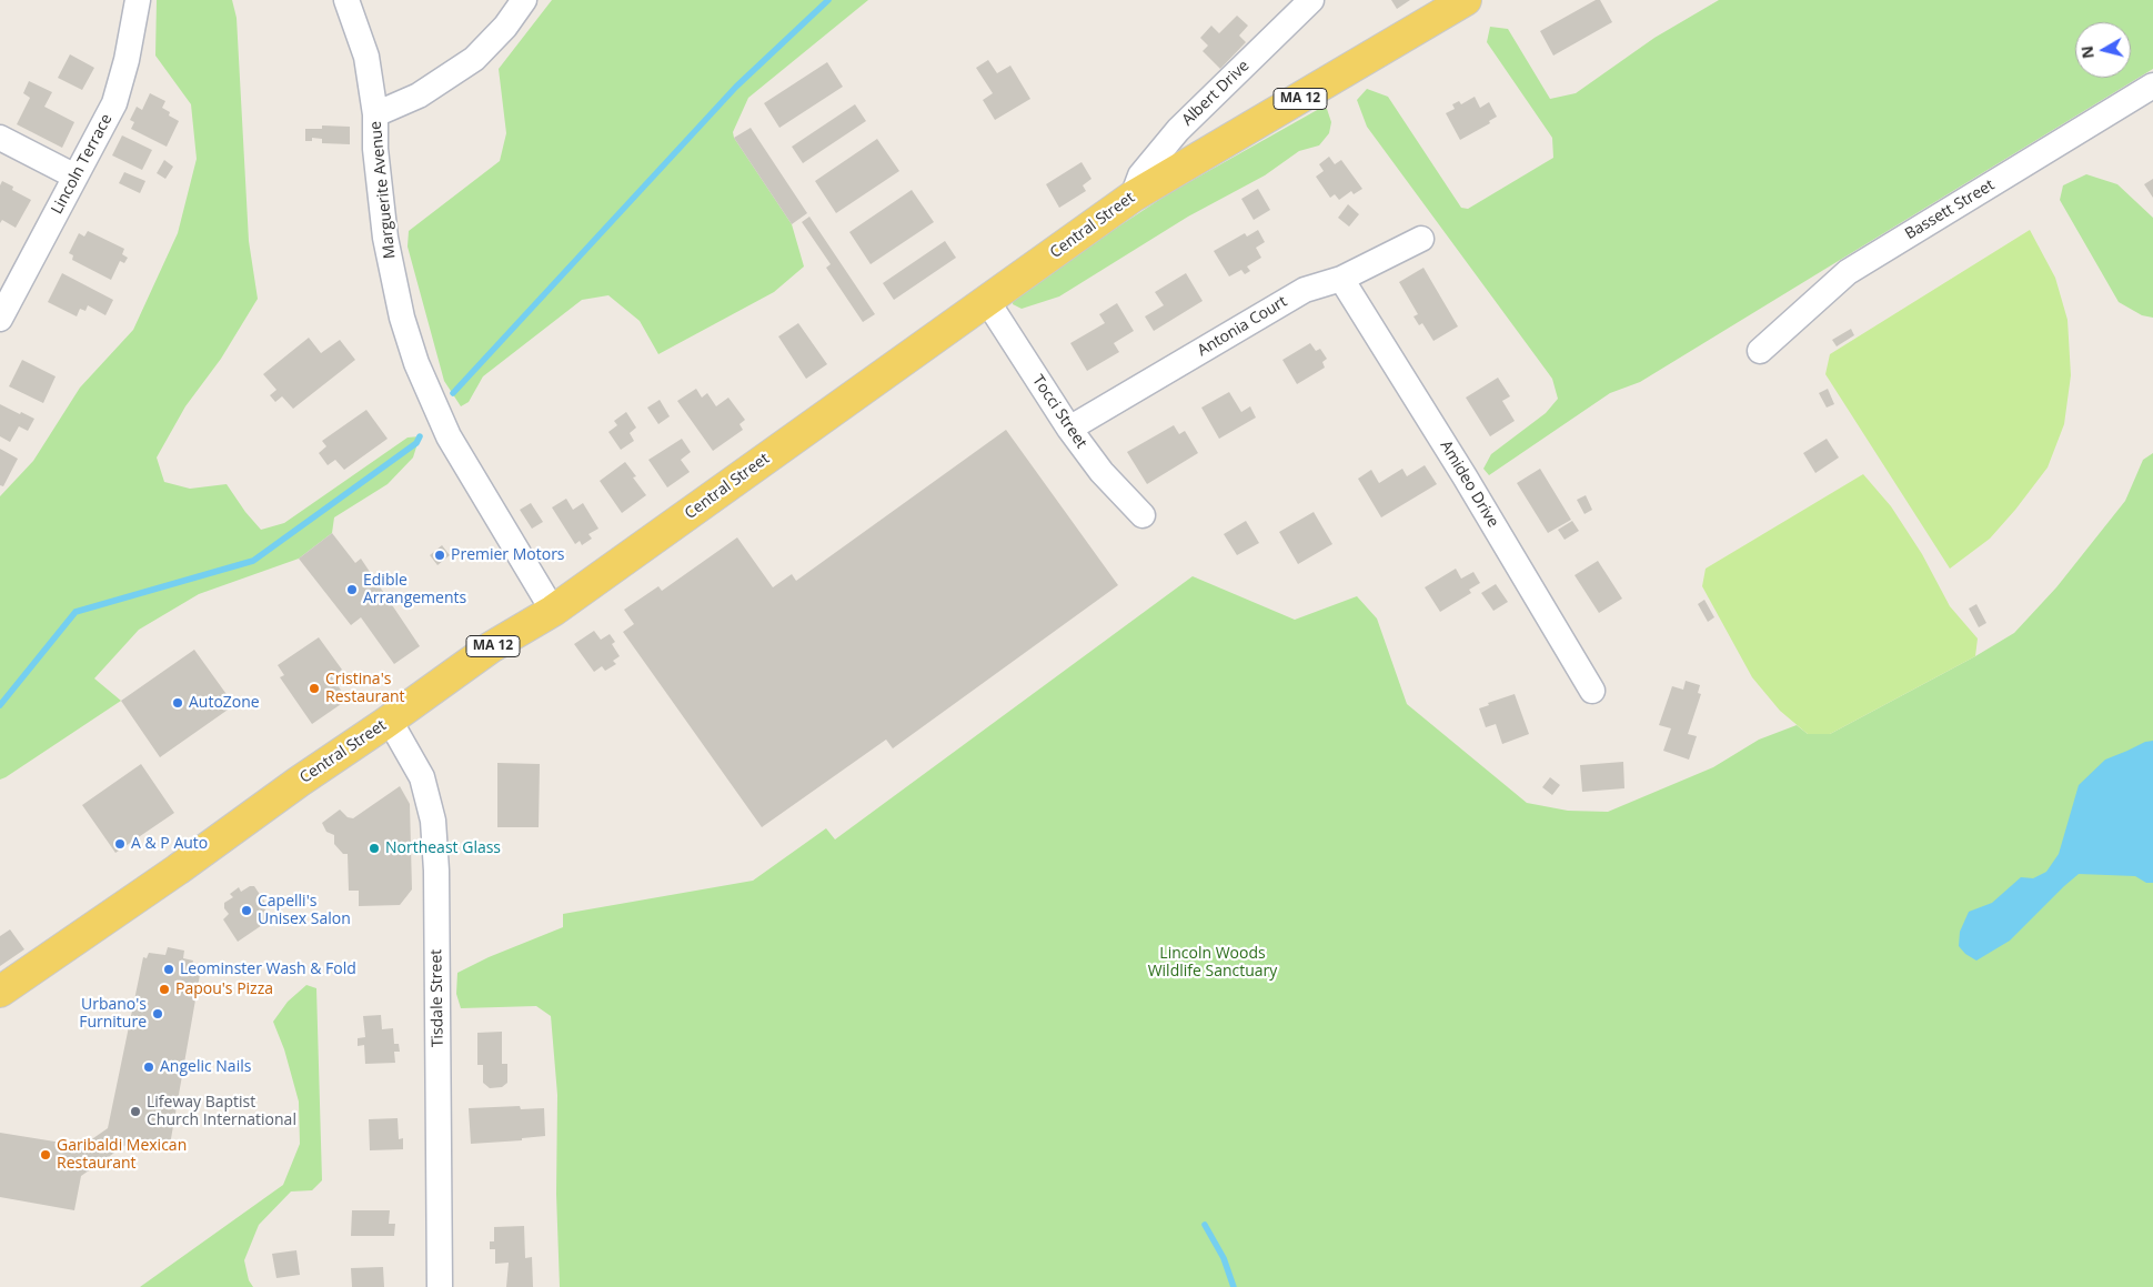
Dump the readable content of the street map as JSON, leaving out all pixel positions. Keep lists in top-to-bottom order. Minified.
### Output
{"streets":{"main road":["MA 12","Central Street"],"street":["Albert Drive","Lincoln Terrace","Marguerite Avenue","Bassett Street","Antonia Court","Tocci Street","Amideo Drive","Tisdale Street"]},"crossings":[["Albert Drive","Central Street"],["Marguerite Avenue","Central Street"],["Central Street","Tocci Street"],["Central Street","Tisdale Street"],["Antonia Court","Tocci Street"],["Antonia Court","Amideo Drive"]],"parks":["Lincoln Woods Wildlife Sanctuary"],"places":["Premier Motors","Edible Arrangements","Cristina's Restaurant","AutoZone","A & P Auto","Northeast Glass","Capelli's Unisex Salon","Leominster Wash & Fold","Papou's Pizza","Urbano's Furniture","Angelic Nails","Lifeway Baptist Church International","Garibaldi Mexican Restaurant"],"north":"left"}
